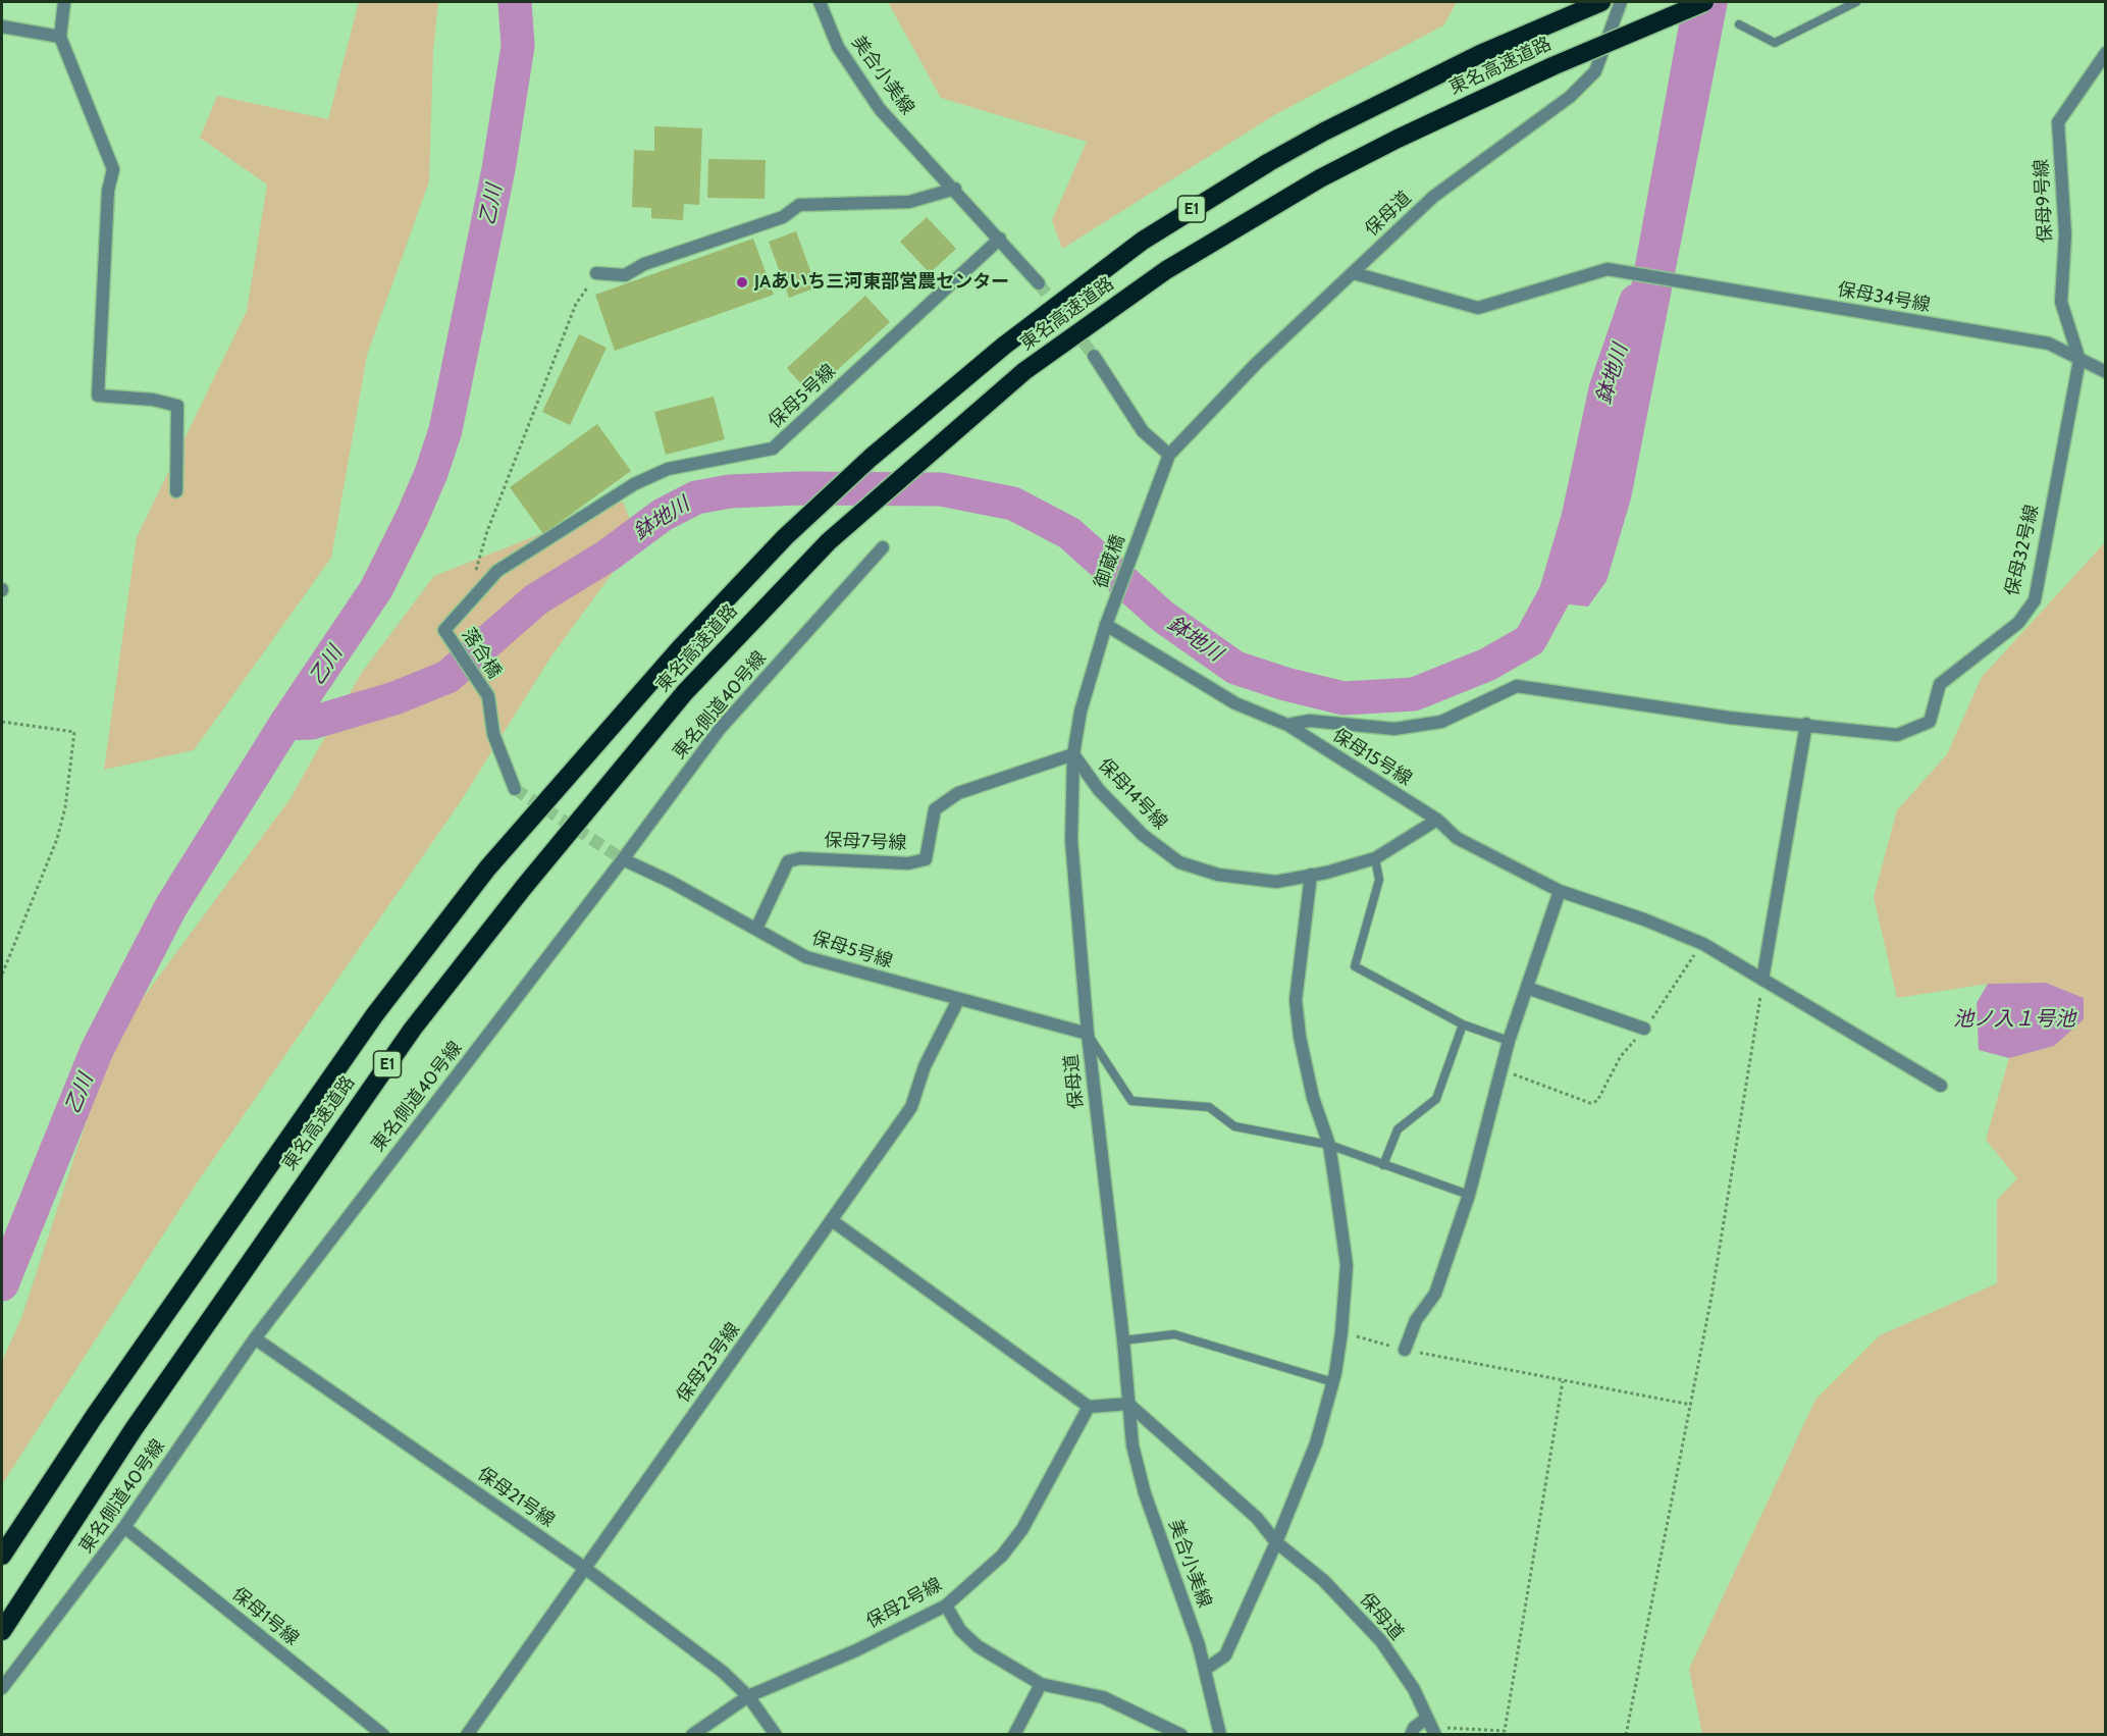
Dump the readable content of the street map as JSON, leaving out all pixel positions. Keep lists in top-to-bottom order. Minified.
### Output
{"streets":{"highway":["東名高速道路","E1"],"street":["美合小美線","保母9号線","保母道","保母34号線","保母5号線","保母32号線","御蔵橋","落合橋","東名側道40号線","保母15号線","保母14号線","保母7号線","保母23号線","保母21号線","保母2号線","保母1号線"]},"crossings":[["美合小美線","保母道"],["美合小美線","保母5号線"],["保母9号線","保母34号線"],["保母9号線","保母32号線"],["保母道","保母34号線"],["保母道","保母5号線"],["保母道","御蔵橋"],["保母道","保母15号線"],["保母道","保母14号線"],["保母道","保母7号線"],["保母34号線","保母32号線"],["保母5号線","落合橋"],["保母5号線","東名側道40号線"],["保母5号線","保母7号線"],["保母5号線","保母23号線"],["御蔵橋","保母15号線"],["東名側道40号線","保母21号線"],["東名側道40号線","保母1号線"],["保母15号線","保母14号線"],["保母14号線","保母7号線"],["保母23号線","保母21号線"],["保母21号線","保母2号線"]],"water":["乙川","鉢地川","池ノ入１号池"],"places":["JAあいち三河東部営農センター"]}
